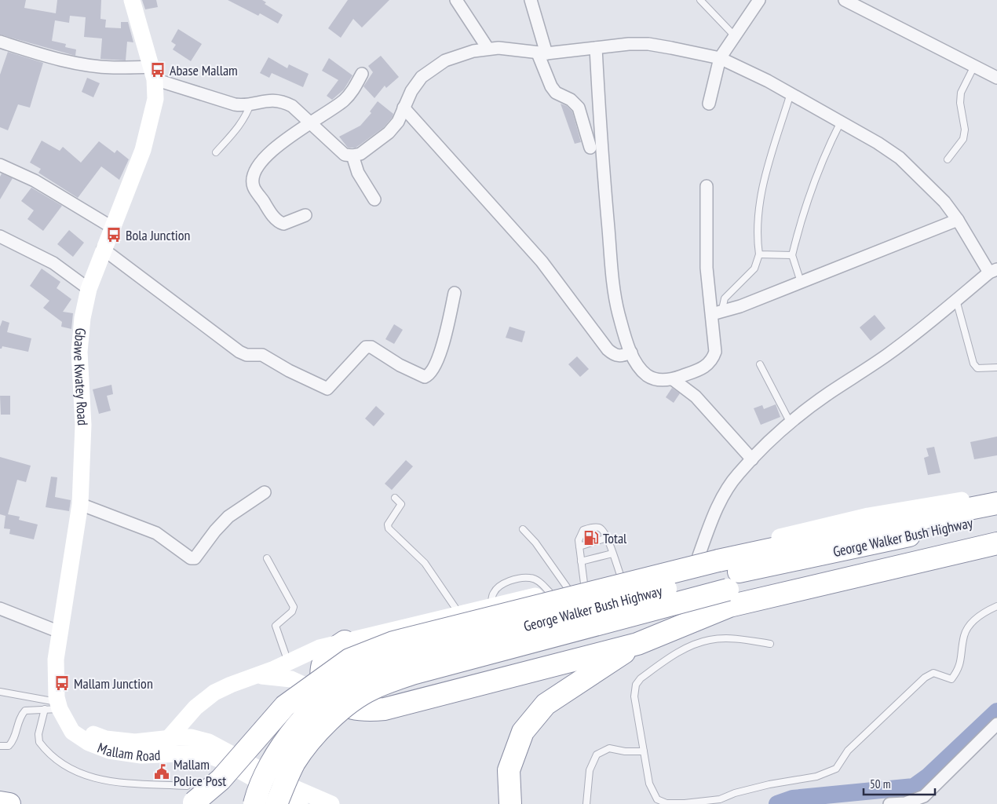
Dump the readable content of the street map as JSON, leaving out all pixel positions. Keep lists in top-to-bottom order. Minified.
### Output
{"streets":{"highway":["George Walker Bush Highway"],"street":["Gbawe Kwatey Road","Mallam Road"]},"crossings":[["Gbawe Kwatey Road","Mallam Road"],["George Walker Bush Highway","Mallam Road"]],"places":{"bus stop":["Abase Mallam","Bola Junction","Mallam Junction"],"fuel station":["Total"],"public building":["Mallam Police Post"]},"scale_bar":"50 m"}
